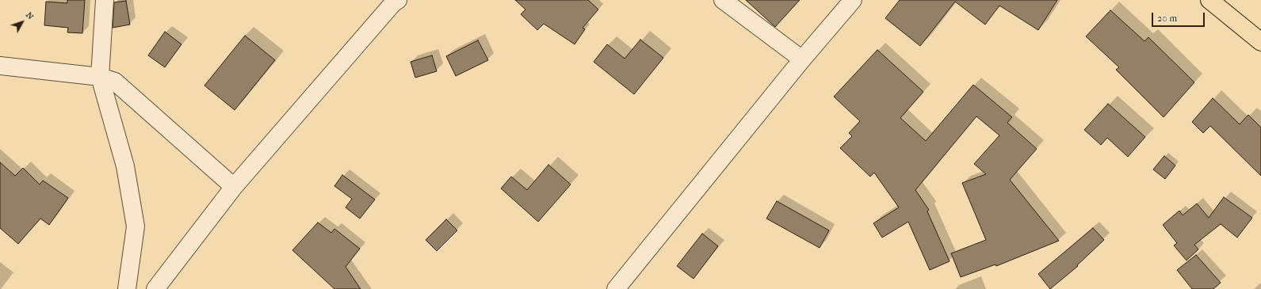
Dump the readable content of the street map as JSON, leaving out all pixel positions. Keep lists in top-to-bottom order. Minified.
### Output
{"scale_bar":"20 m","north":"top right"}
